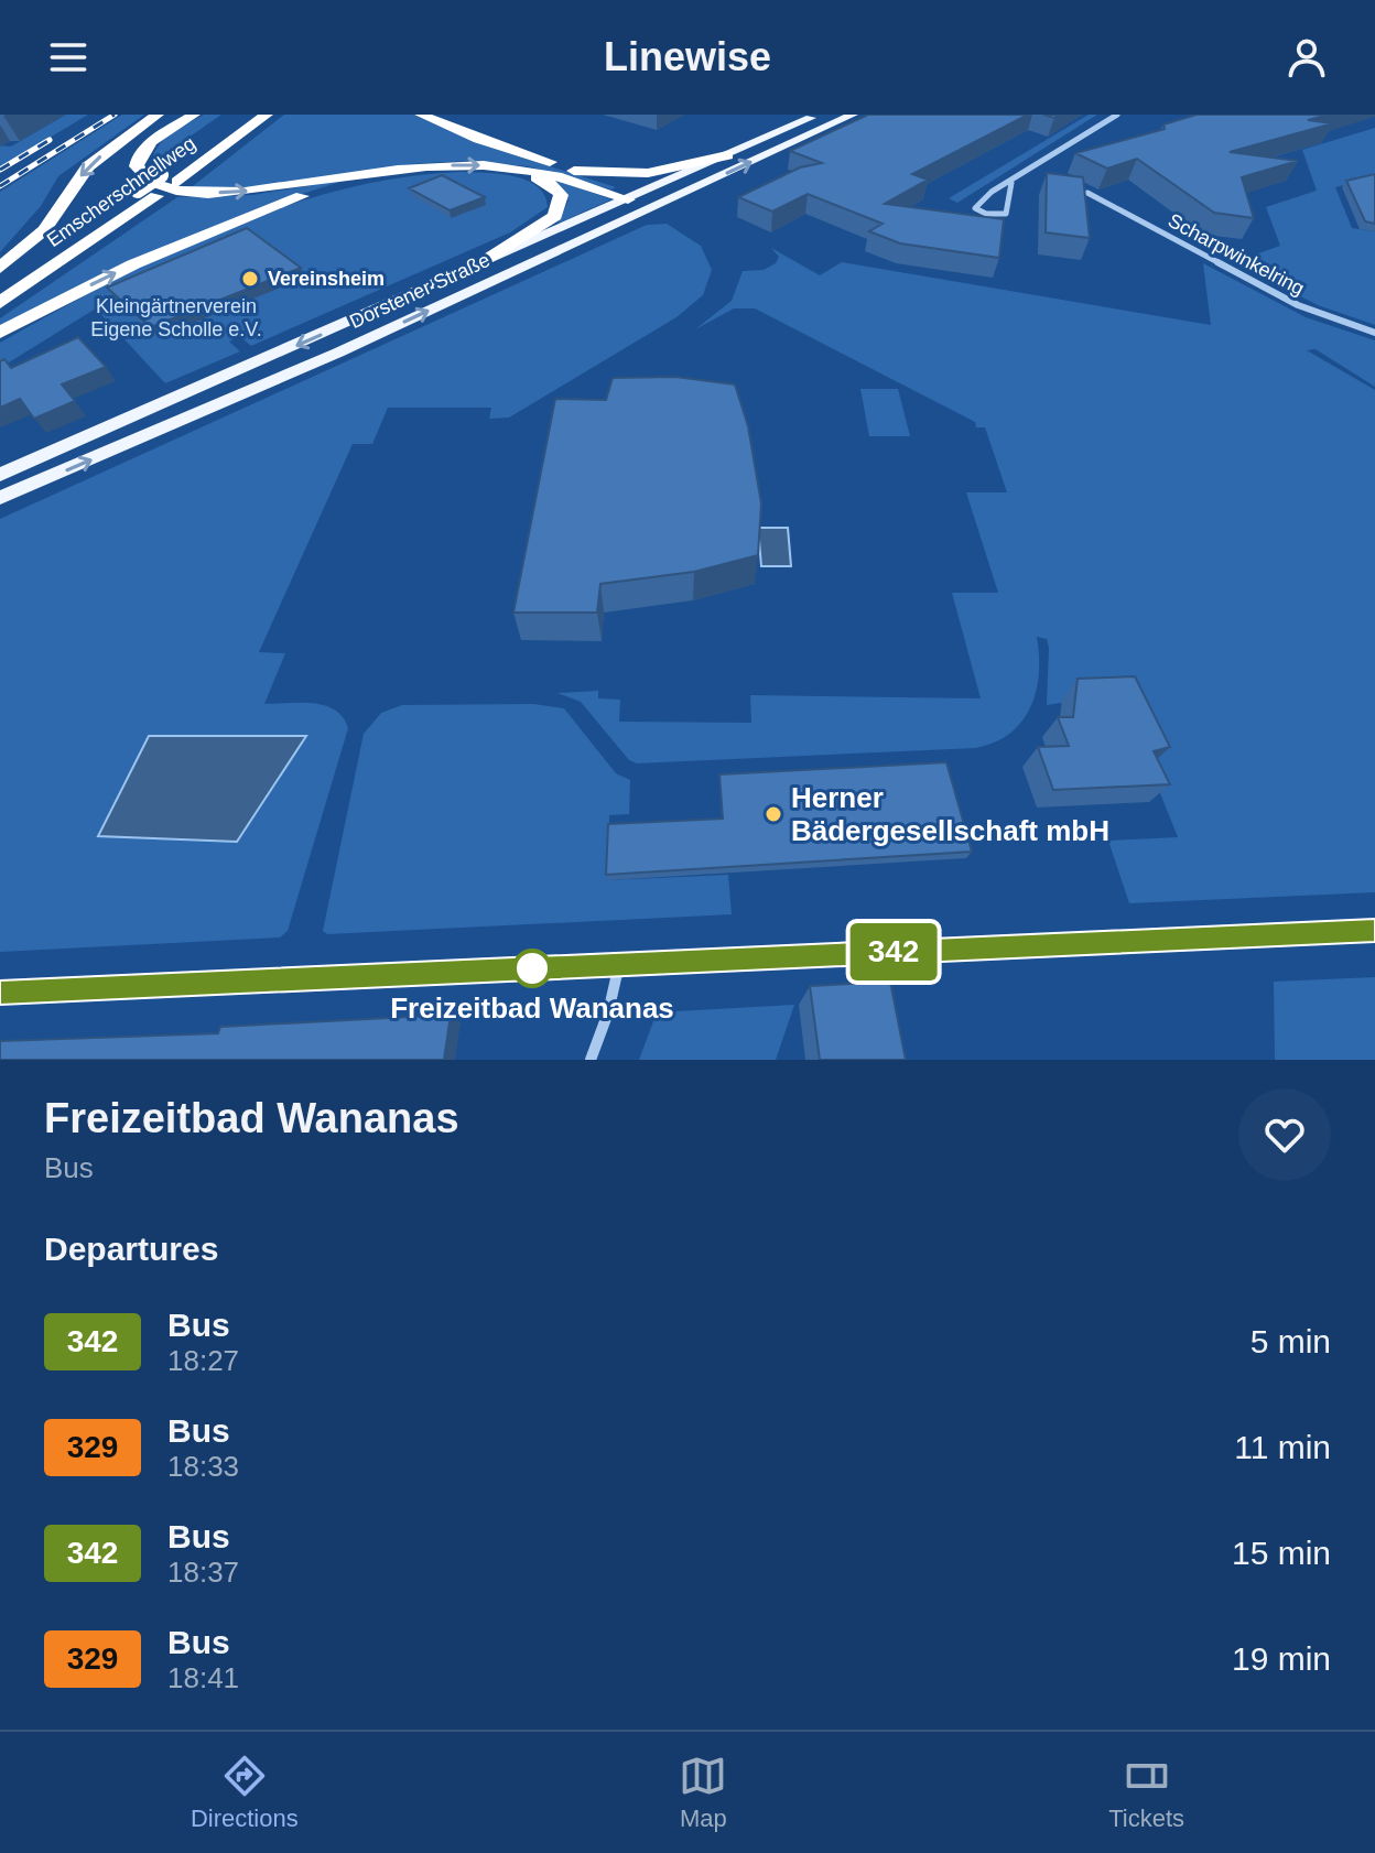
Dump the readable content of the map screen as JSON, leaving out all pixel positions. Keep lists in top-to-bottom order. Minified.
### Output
{"streets":{"highway":["Emscherschnellweg"],"main road":["Dorstener Straße"],"street":["Scharpwinkelring"]},"parks":["Kleingärtnerverein Eigene Scholle e.V."],"places":["Vereinsheim","Herner Bädergesellschaft mbH","Freizeitbad Wananas"],"lines":["bus line 342"],"page":{"header":"Linewise","on_map":"342","heading":[["Freizeitbad Wananas","Bus"],"Departures"],"list":[{"mark":"342","name":"Bus","note":"18:27","value":"5 min"},{"mark":"329","name":"Bus","note":"18:33","value":"11 min"},{"mark":"342","name":"Bus","note":"18:37","value":"15 min"},{"mark":"329","name":"Bus","note":"18:41","value":"19 min"}],"tabs":["Directions","Map","Tickets"]}}
